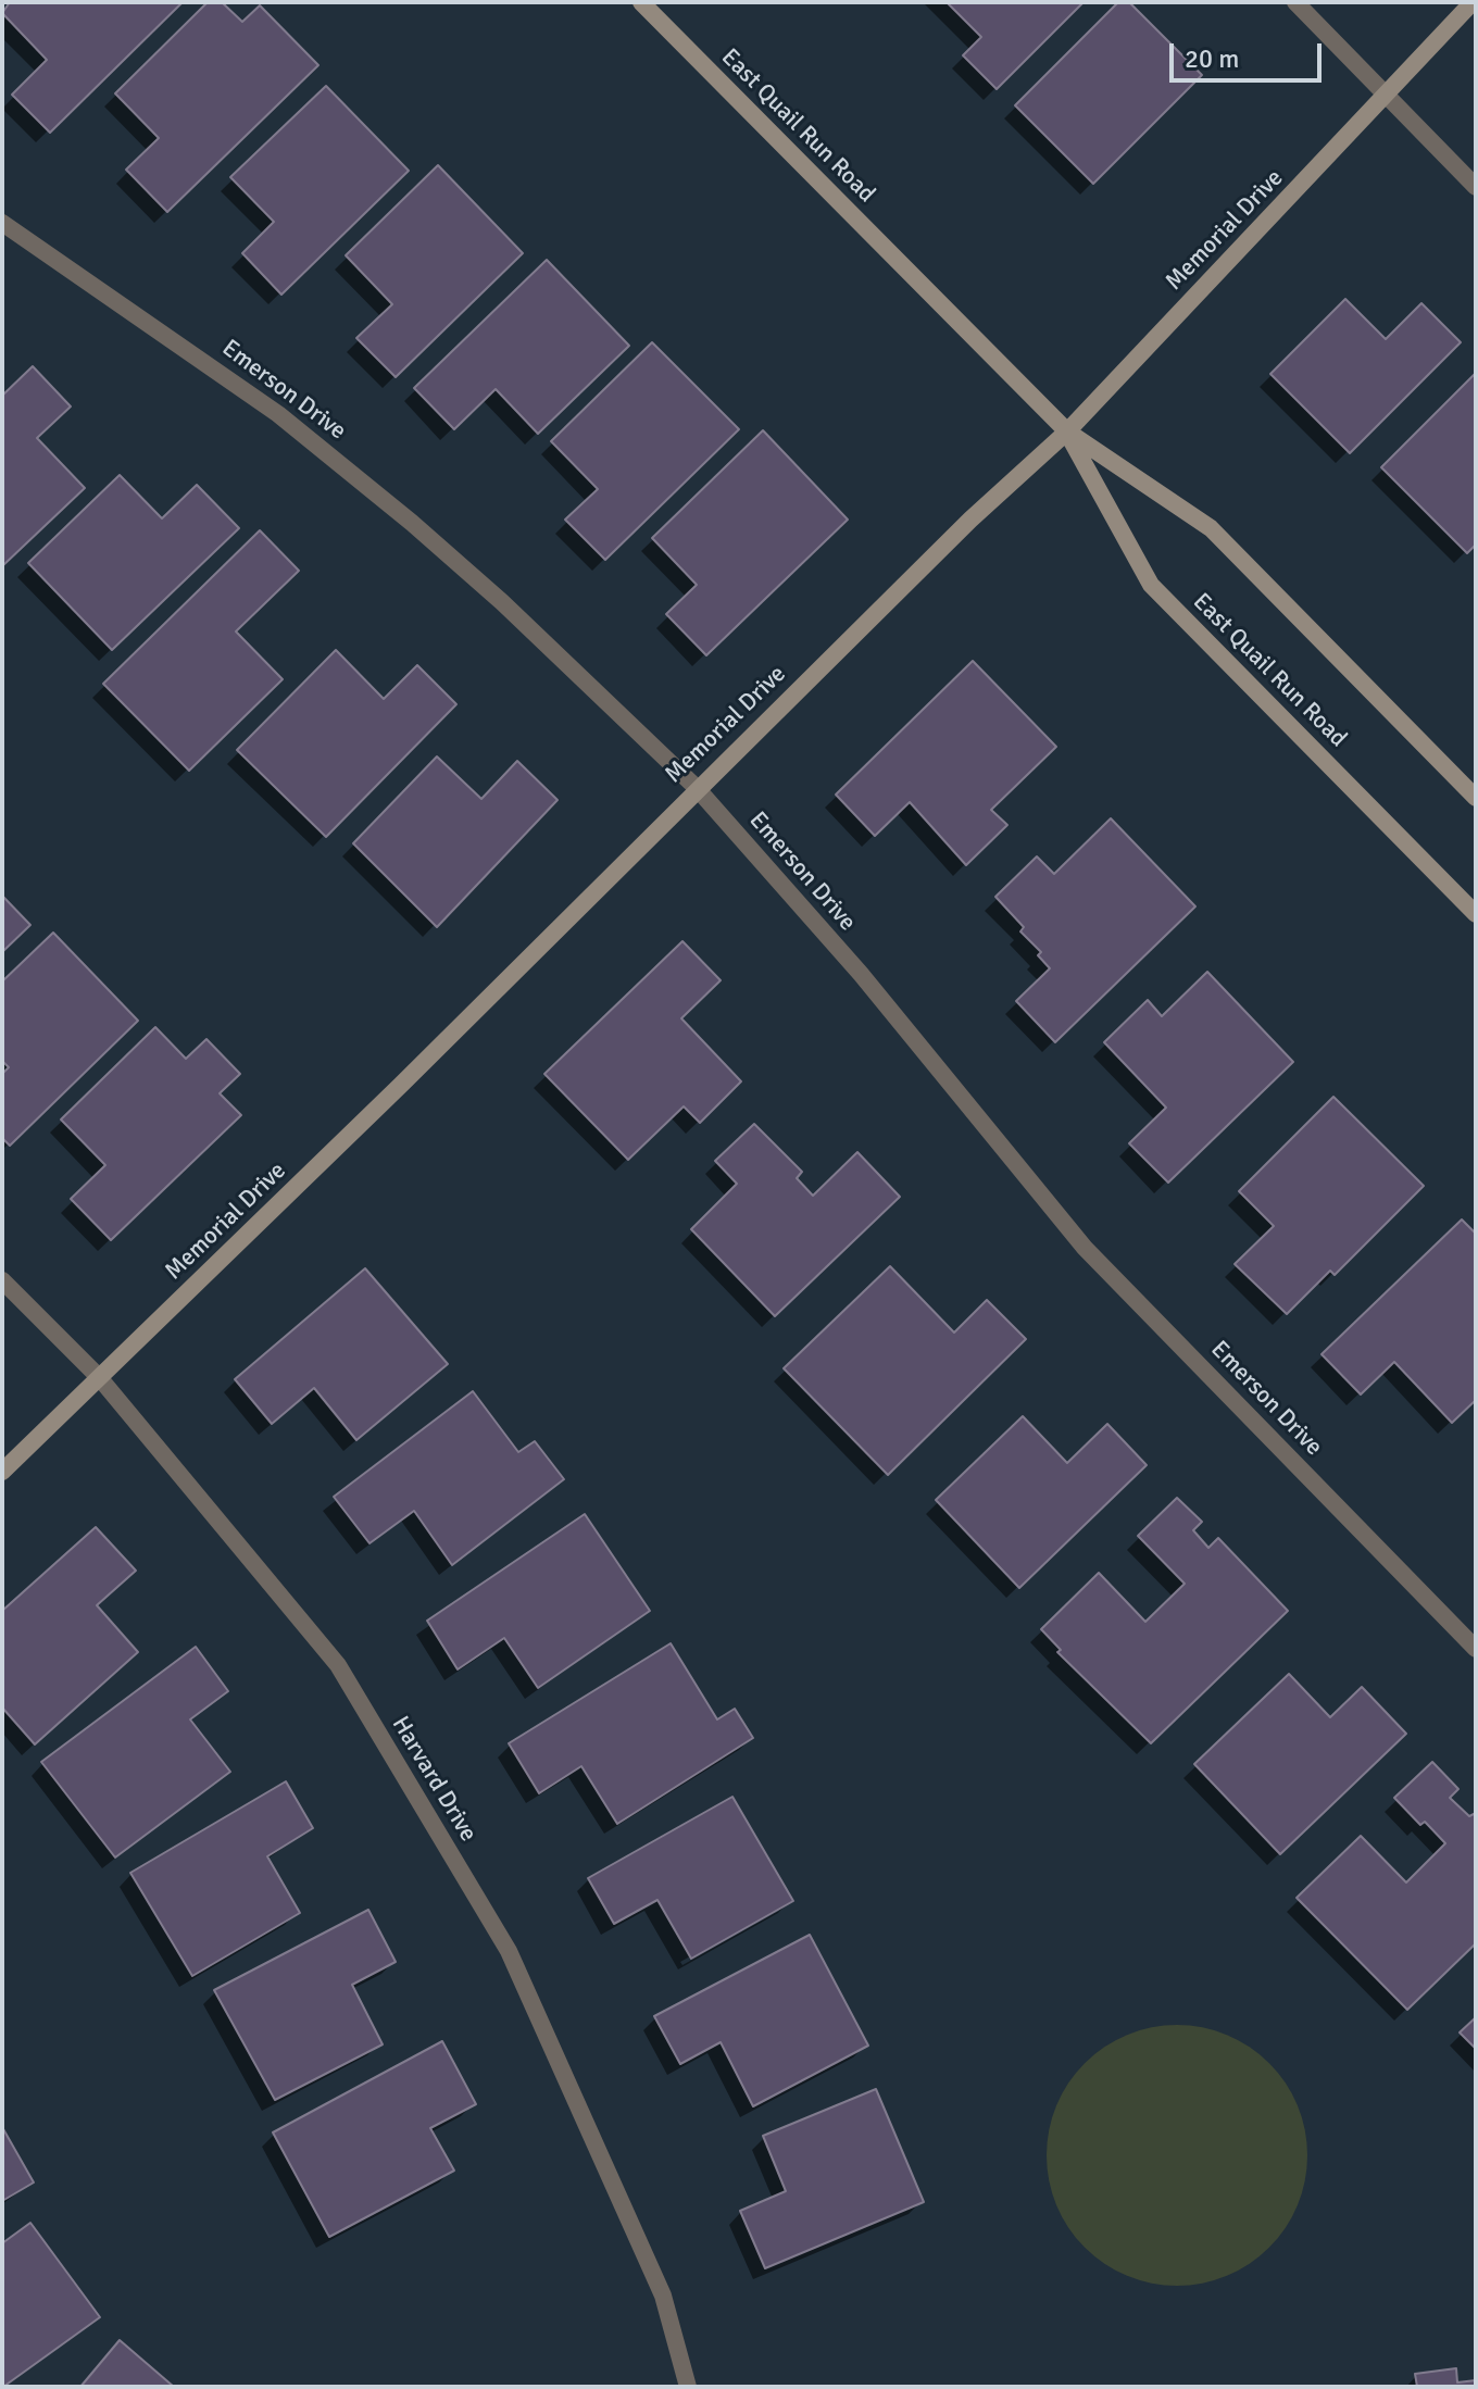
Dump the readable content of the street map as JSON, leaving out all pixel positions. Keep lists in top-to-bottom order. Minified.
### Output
{"streets":{"street":["East Quail Run Road","Memorial Drive","Emerson Drive","Harvard Drive"]},"crossings":[["East Quail Run Road","Memorial Drive"],["Memorial Drive","Emerson Drive"],["Memorial Drive","Harvard Drive"]],"scale_bar":"20 m"}
